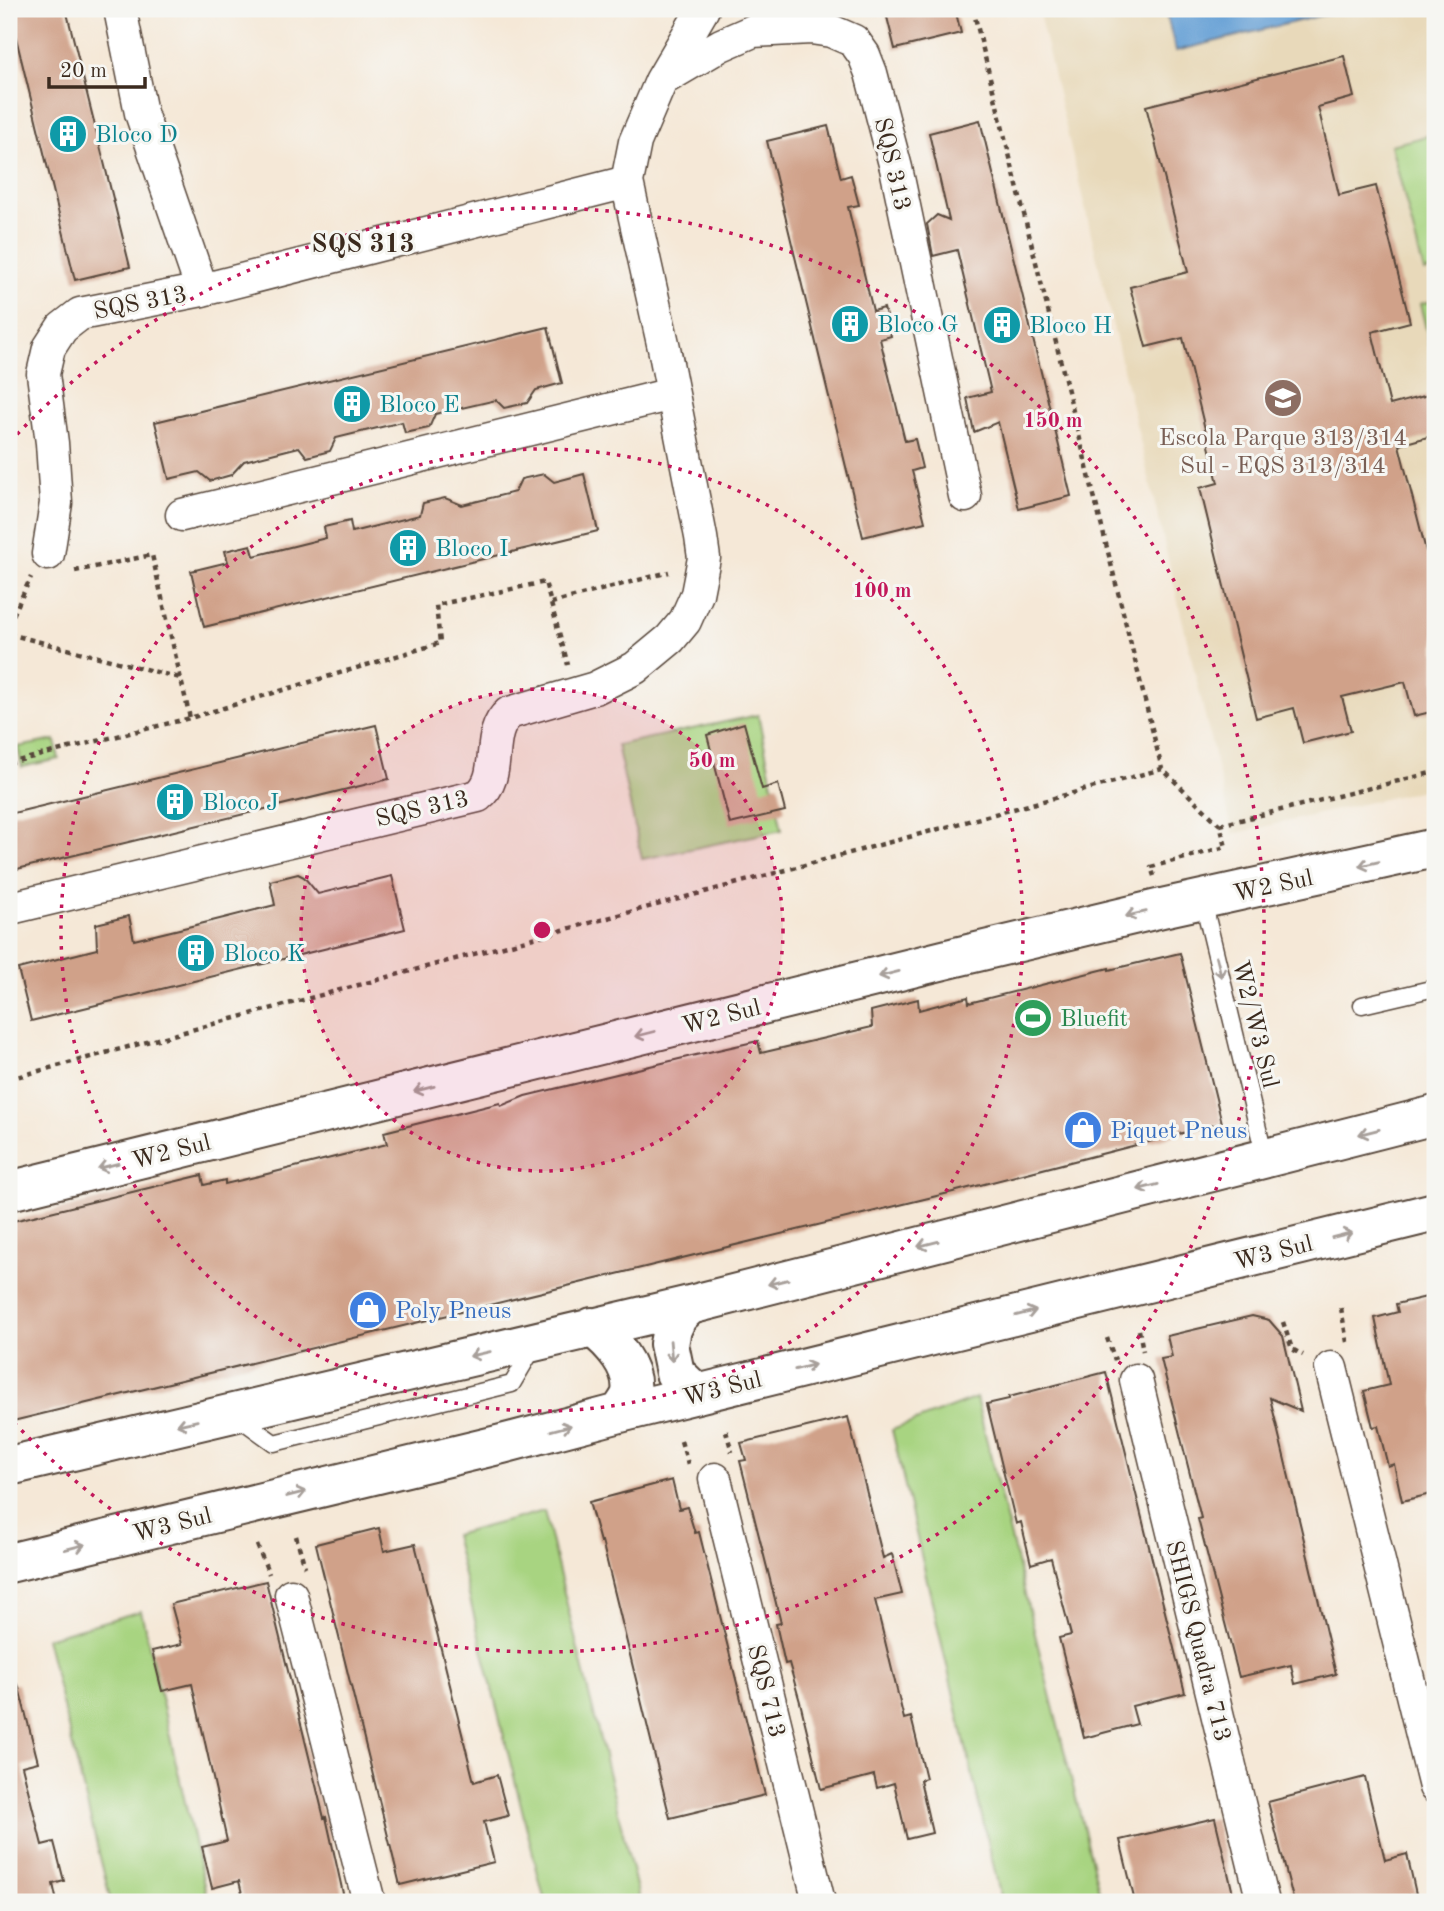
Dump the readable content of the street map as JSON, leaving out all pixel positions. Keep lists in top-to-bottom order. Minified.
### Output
{"streets":{"main road":["W2 Sul","W3 Sul"],"street":["SQS 313","SHIGS Quadra 713","SQS 713"],"lane":["W2/W3 Sul"]},"crossings":[["W2 Sul","W2/W3 Sul"]],"one_way":["W2/W3 Sul"],"districts":["SQS 313"],"places":{"building":["Bloco D","Bloco G","Bloco H","Bloco E","Bloco I","Bloco J","Bloco K"],"school or university":["Escola Parque 313/314 Sul - EQS 313/314"],"sports":["Bluefit"],"shop":["Piquet Pneus","Poly Pneus"]},"scale_bar":"20 m","rings":["150 m","100 m","50 m"]}
